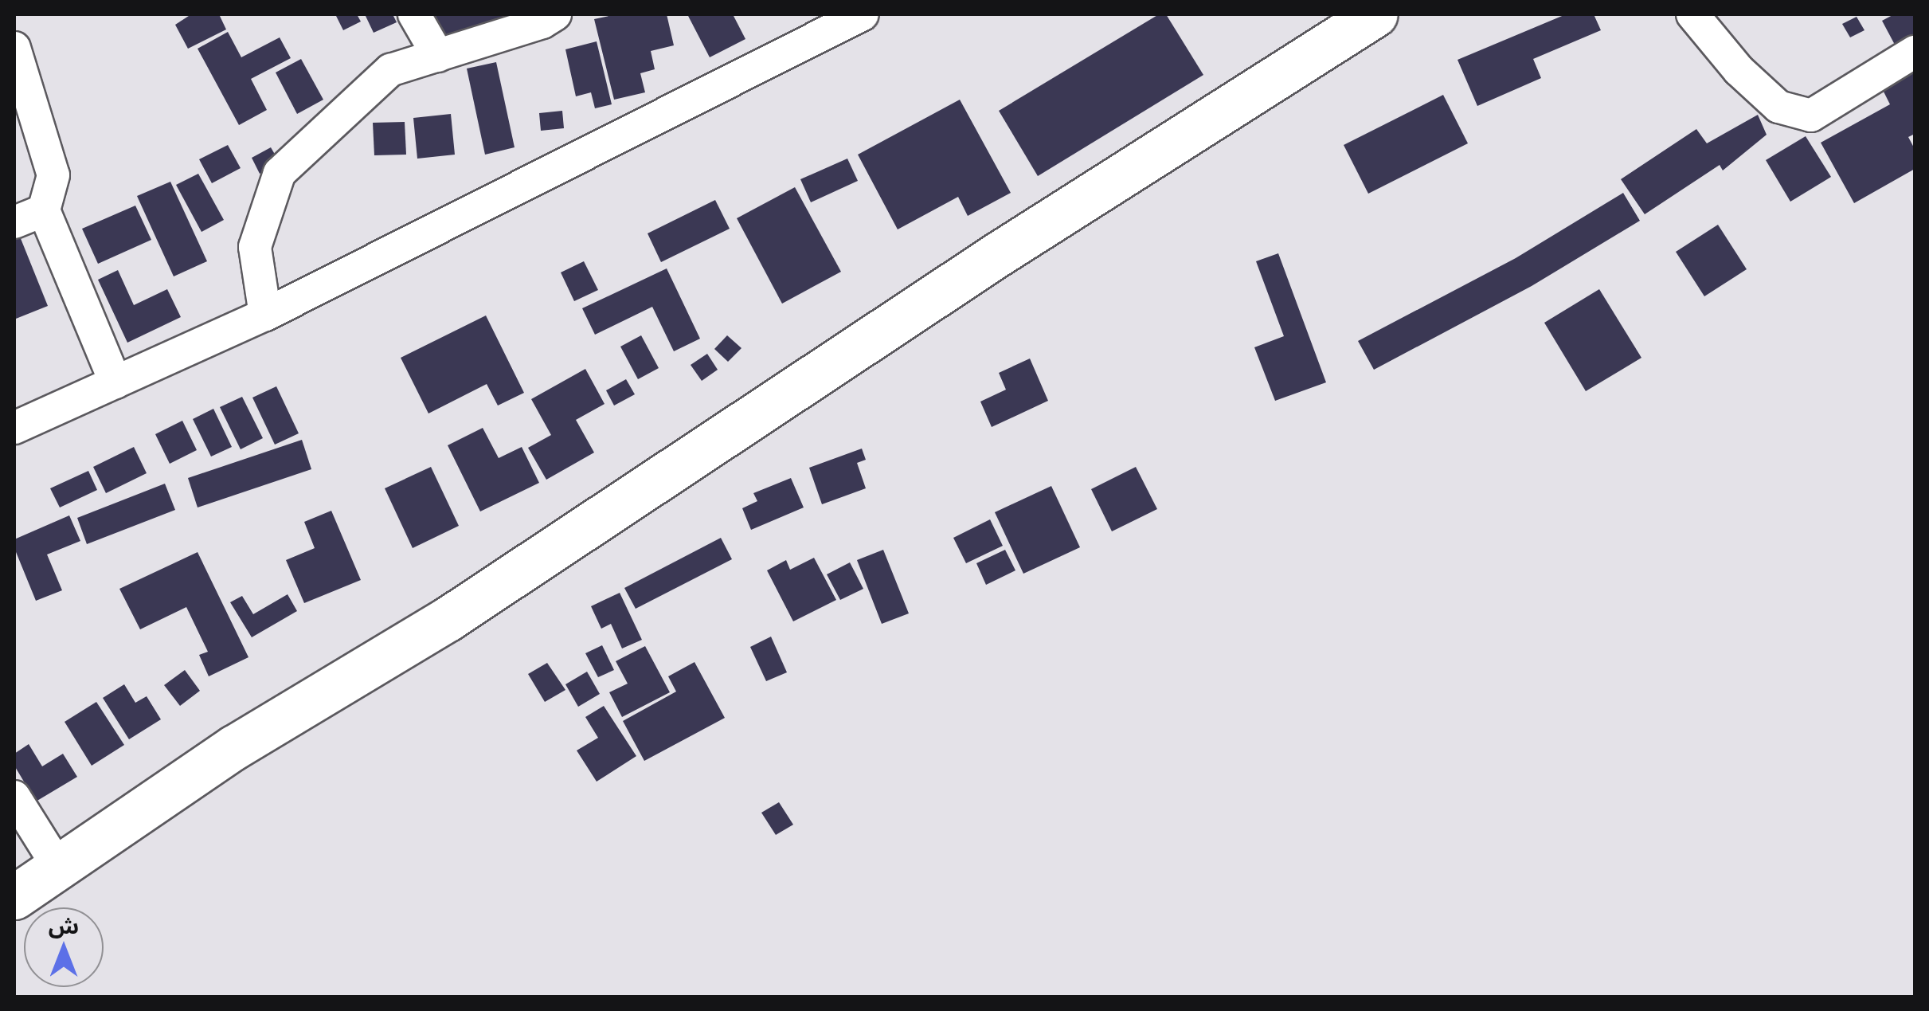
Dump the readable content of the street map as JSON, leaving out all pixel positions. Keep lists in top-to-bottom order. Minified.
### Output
{"north":"top"}
